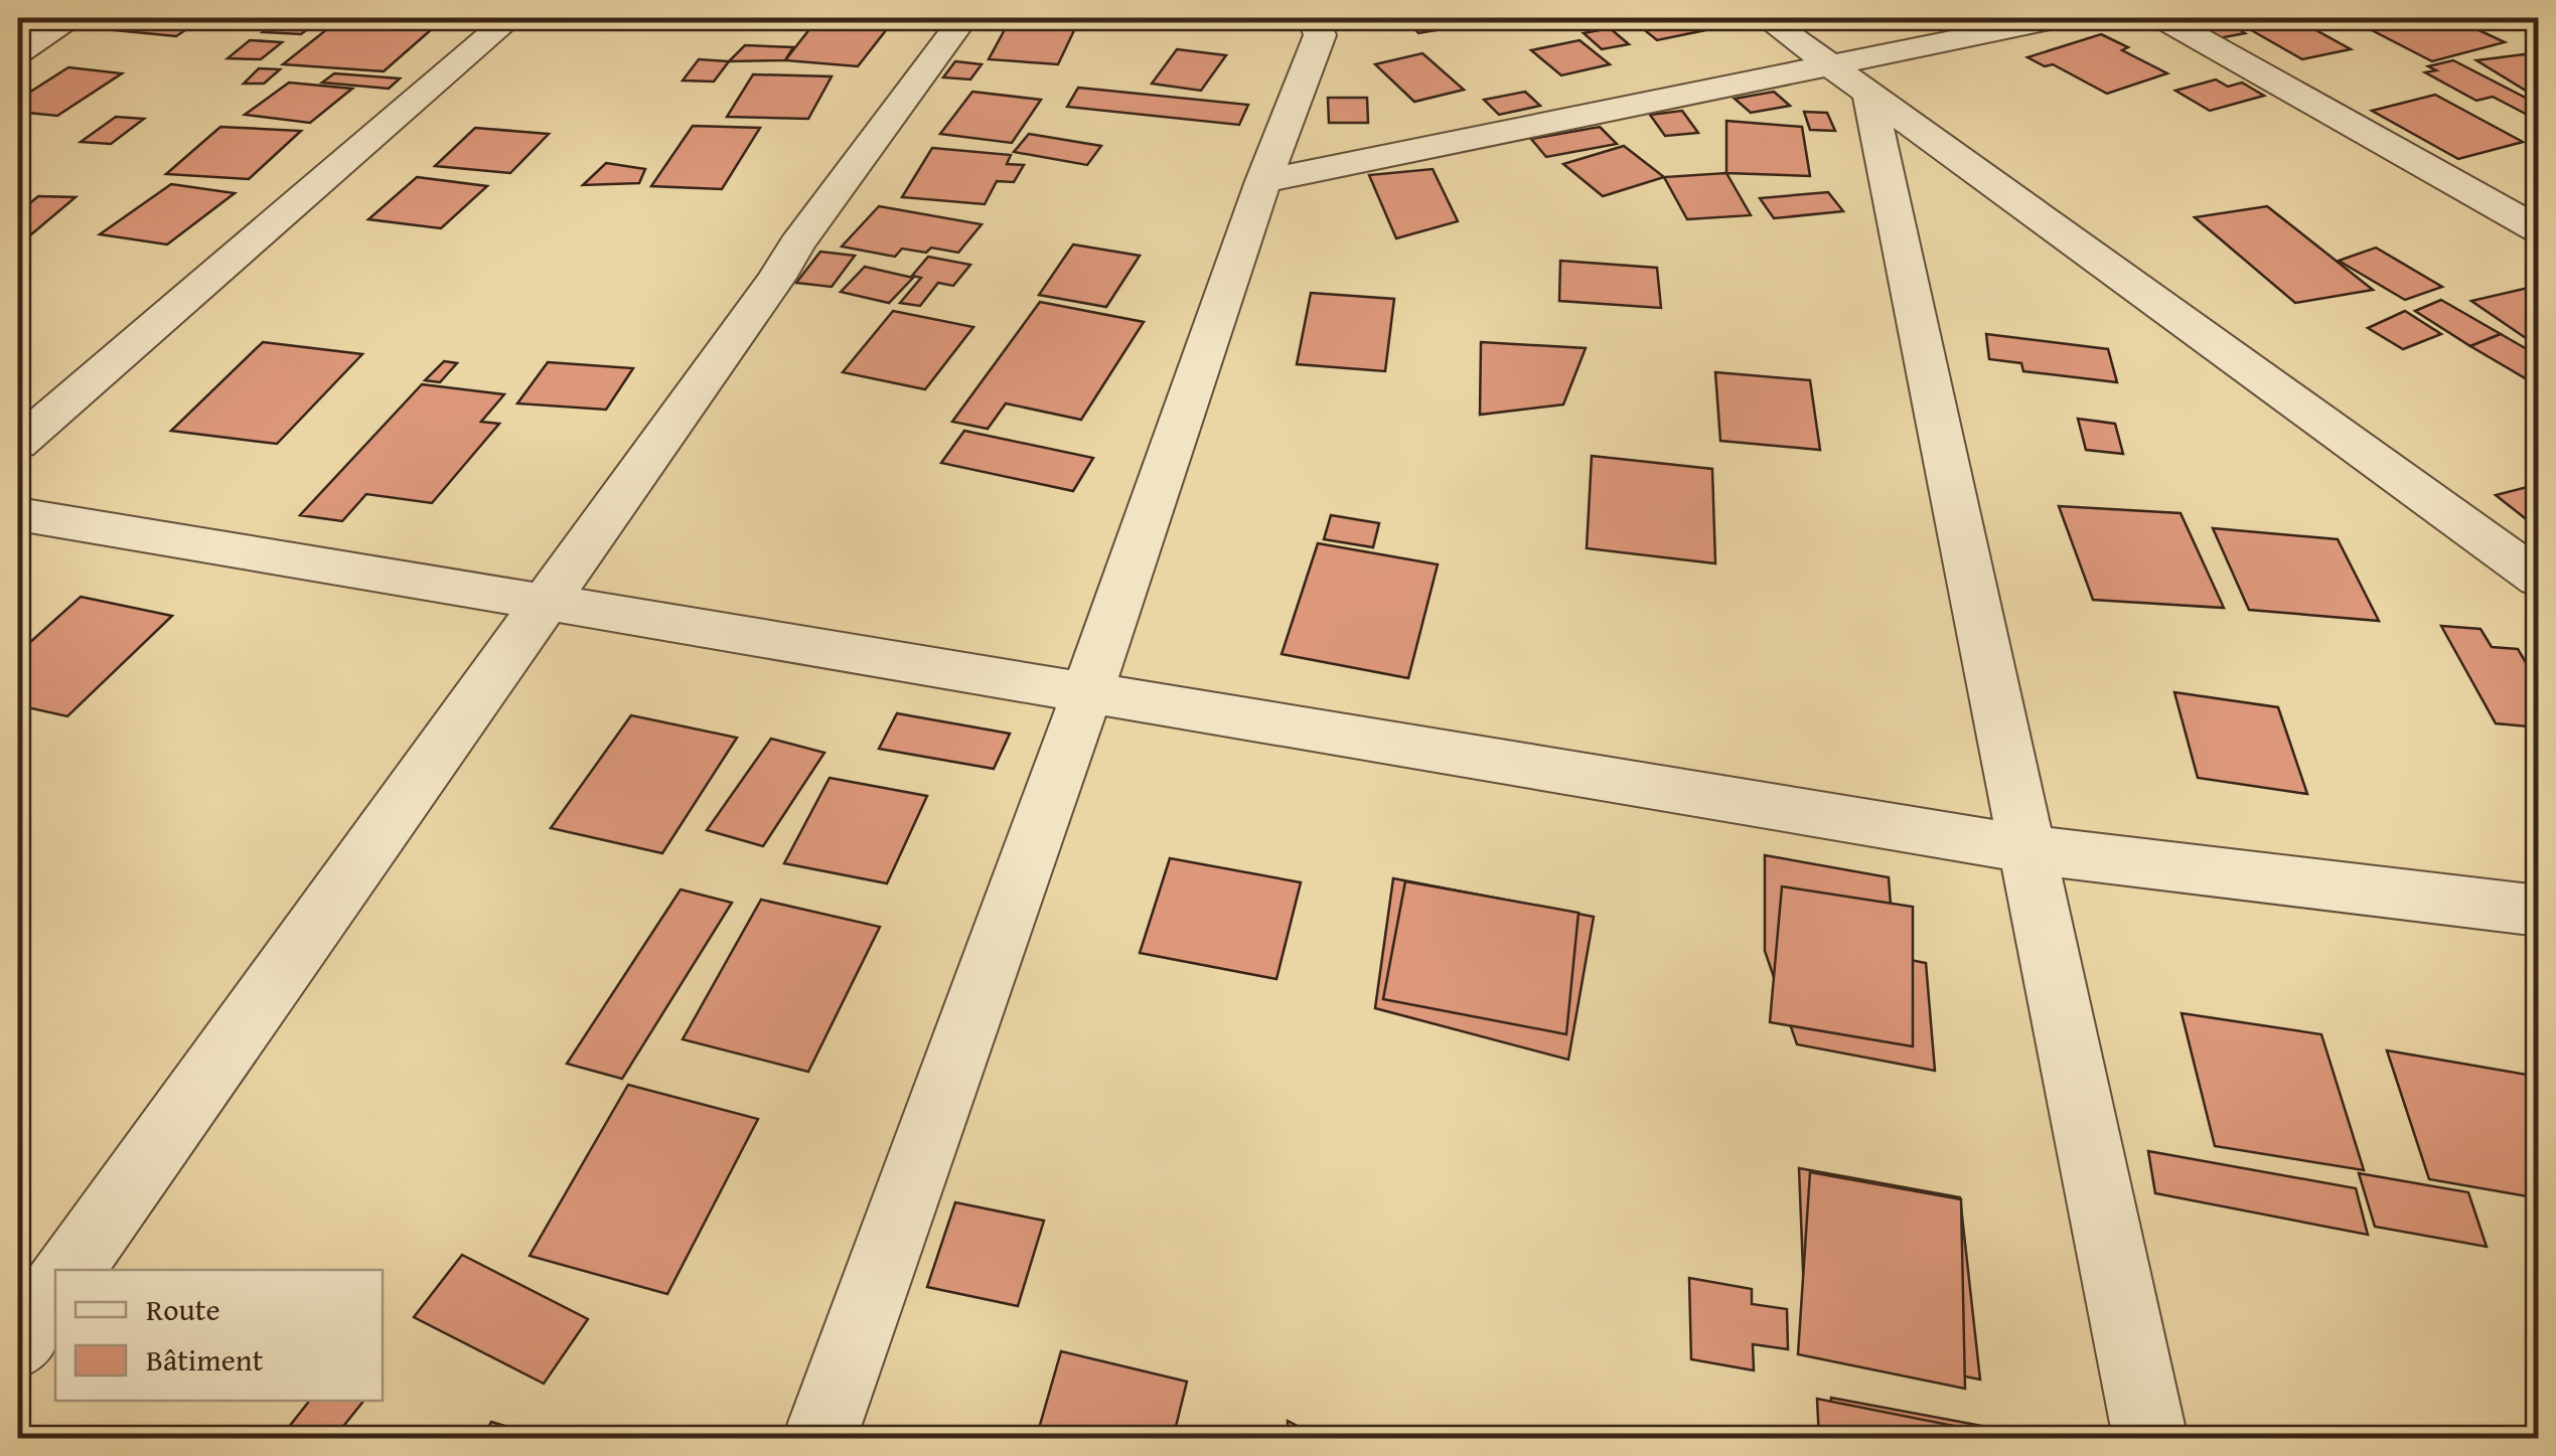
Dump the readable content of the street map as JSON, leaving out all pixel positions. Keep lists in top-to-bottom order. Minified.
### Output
{"legend":["Route","Bâtiment"]}
